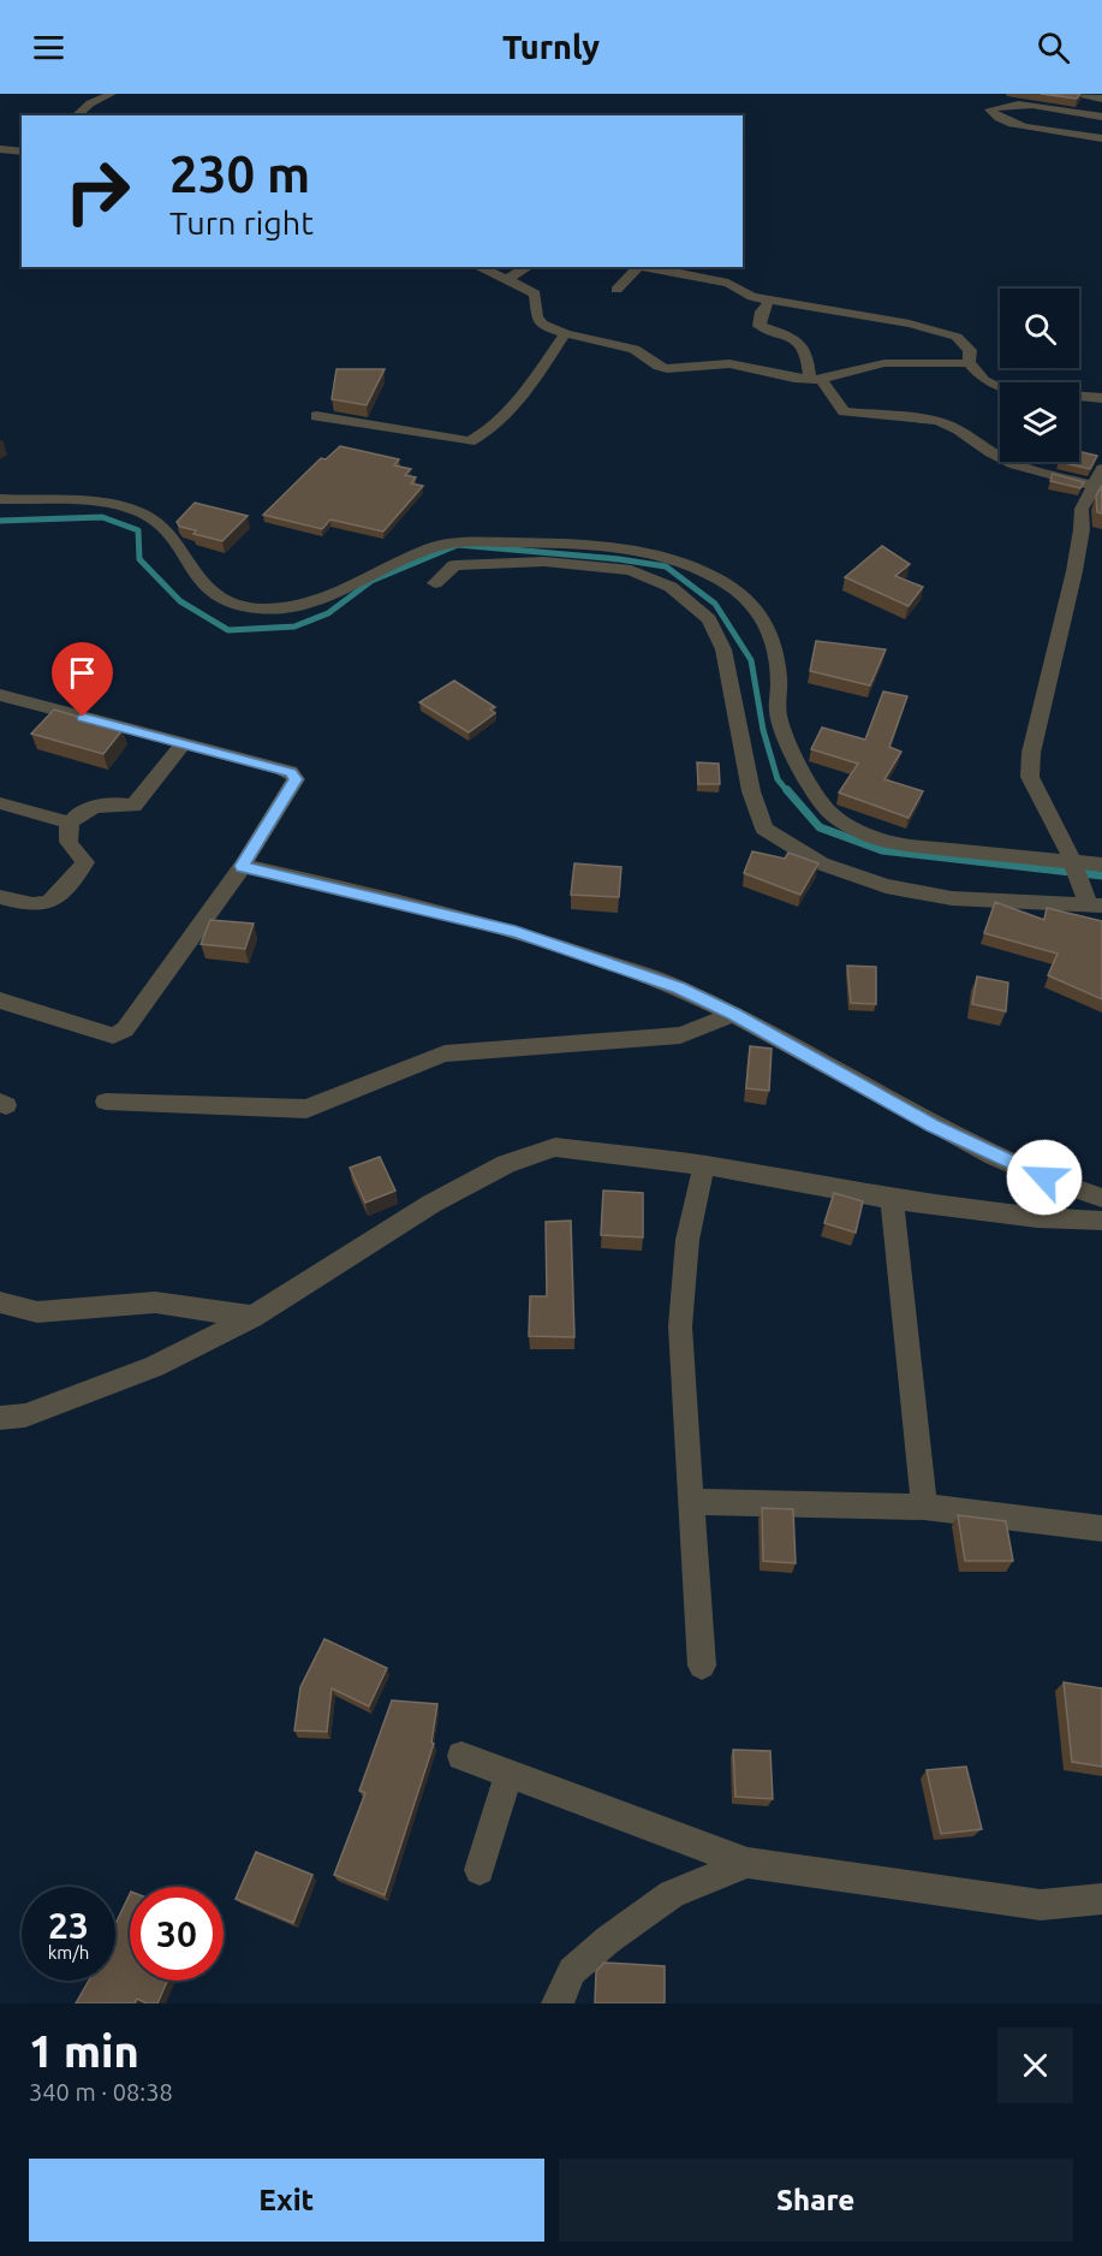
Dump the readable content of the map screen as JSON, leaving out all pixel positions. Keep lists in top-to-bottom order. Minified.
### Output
{"page":{"header":"Turnly","turn":["230 m","Turn right"],"speed":"23 km/h","limit":"30","heading":["1 min","340 m · 08:38"],"buttons":["Exit","Share"]}}
